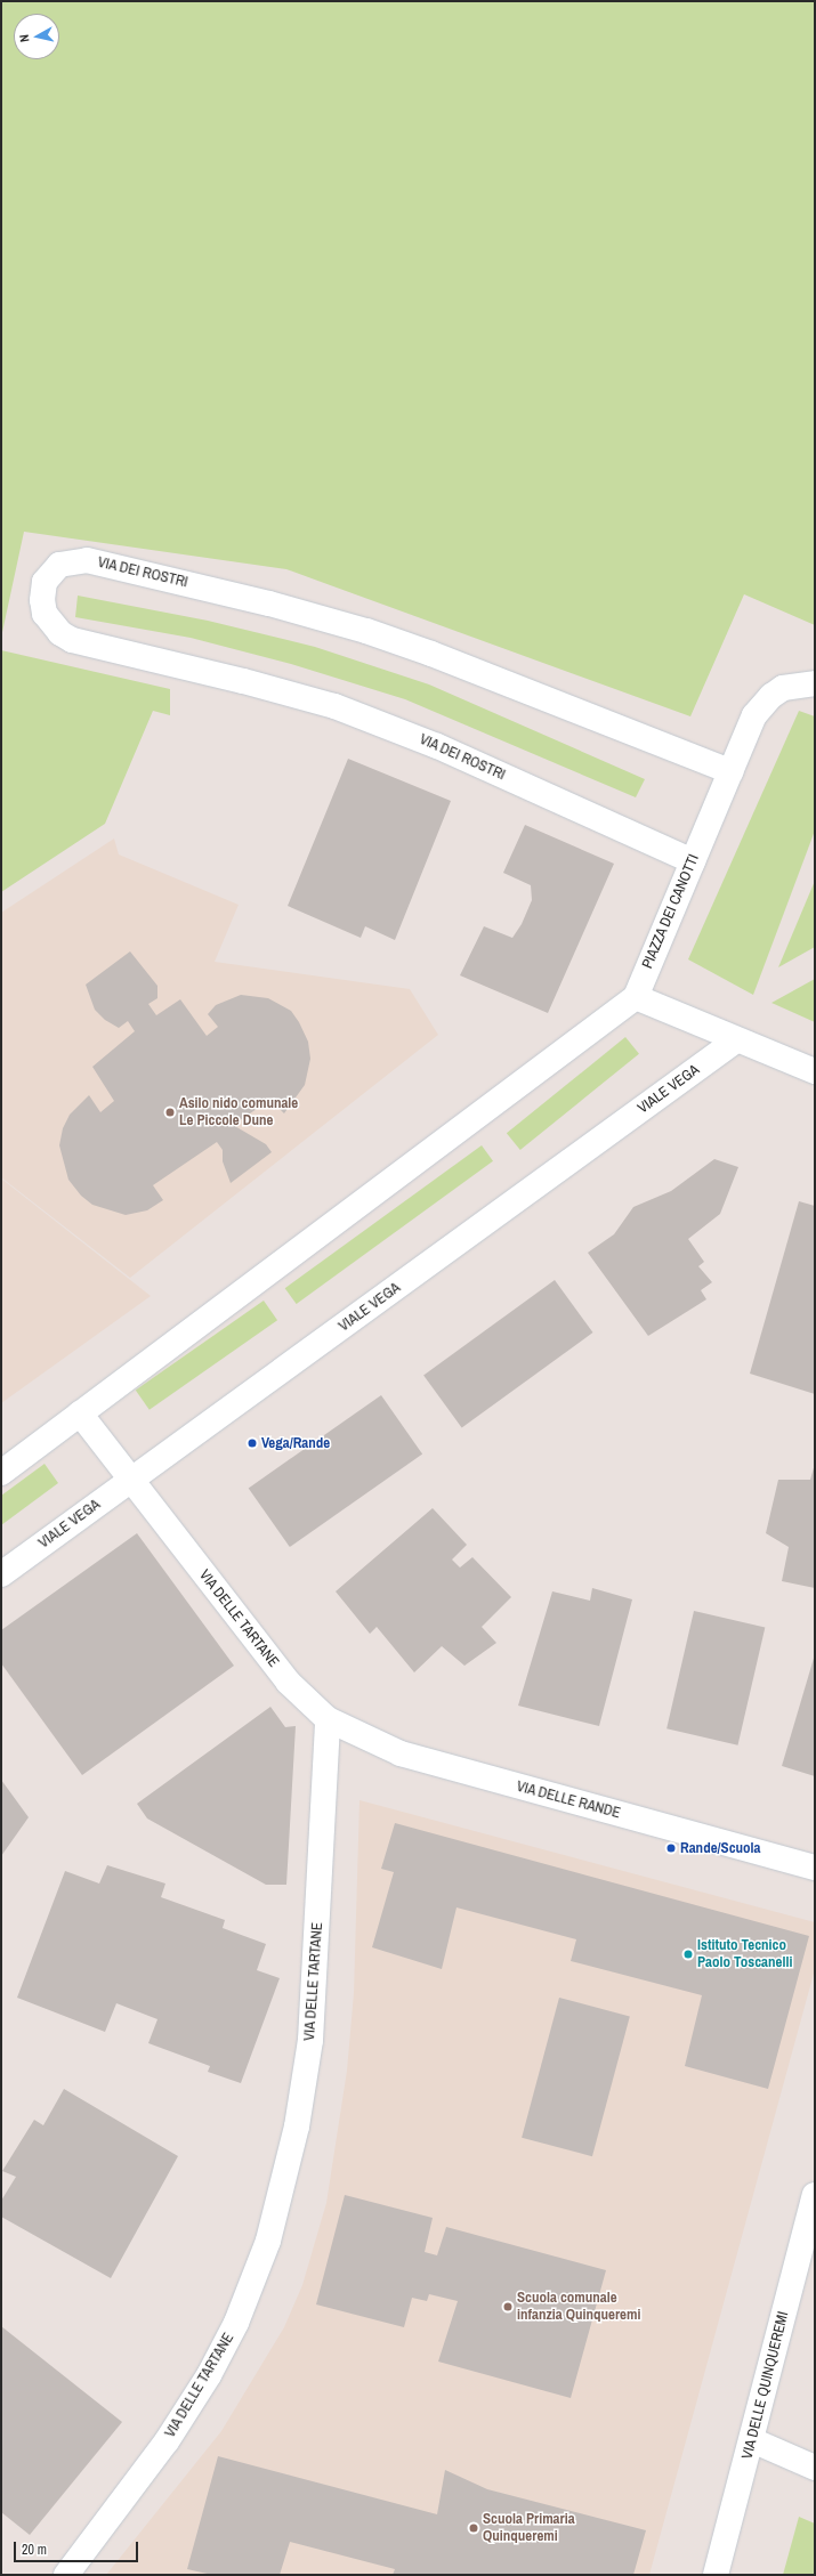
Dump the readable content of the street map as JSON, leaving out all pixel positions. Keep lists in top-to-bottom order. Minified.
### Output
{"streets":{"street":["VIA DEI ROSTRI","PIAZZA DEI CANOTTI","VIALE VEGA","VIA DELLE TARTANE","VIA DELLE RANDE","VIA DELLE QUINQUEREMI"]},"crossings":[["VIA DEI ROSTRI","PIAZZA DEI CANOTTI"],["VIALE VEGA","VIA DELLE TARTANE"],["VIA DELLE TARTANE","VIA DELLE RANDE"]],"places":["Asilo nido comunale Le Piccole Dune","Vega/Rande","Rande/Scuola","Istituto Tecnico Paolo Toscanelli","Scuola comunale infanzia Quinqueremi","Scuola Primaria Quinqueremi"],"scale_bar":"20 m","north":"left"}
